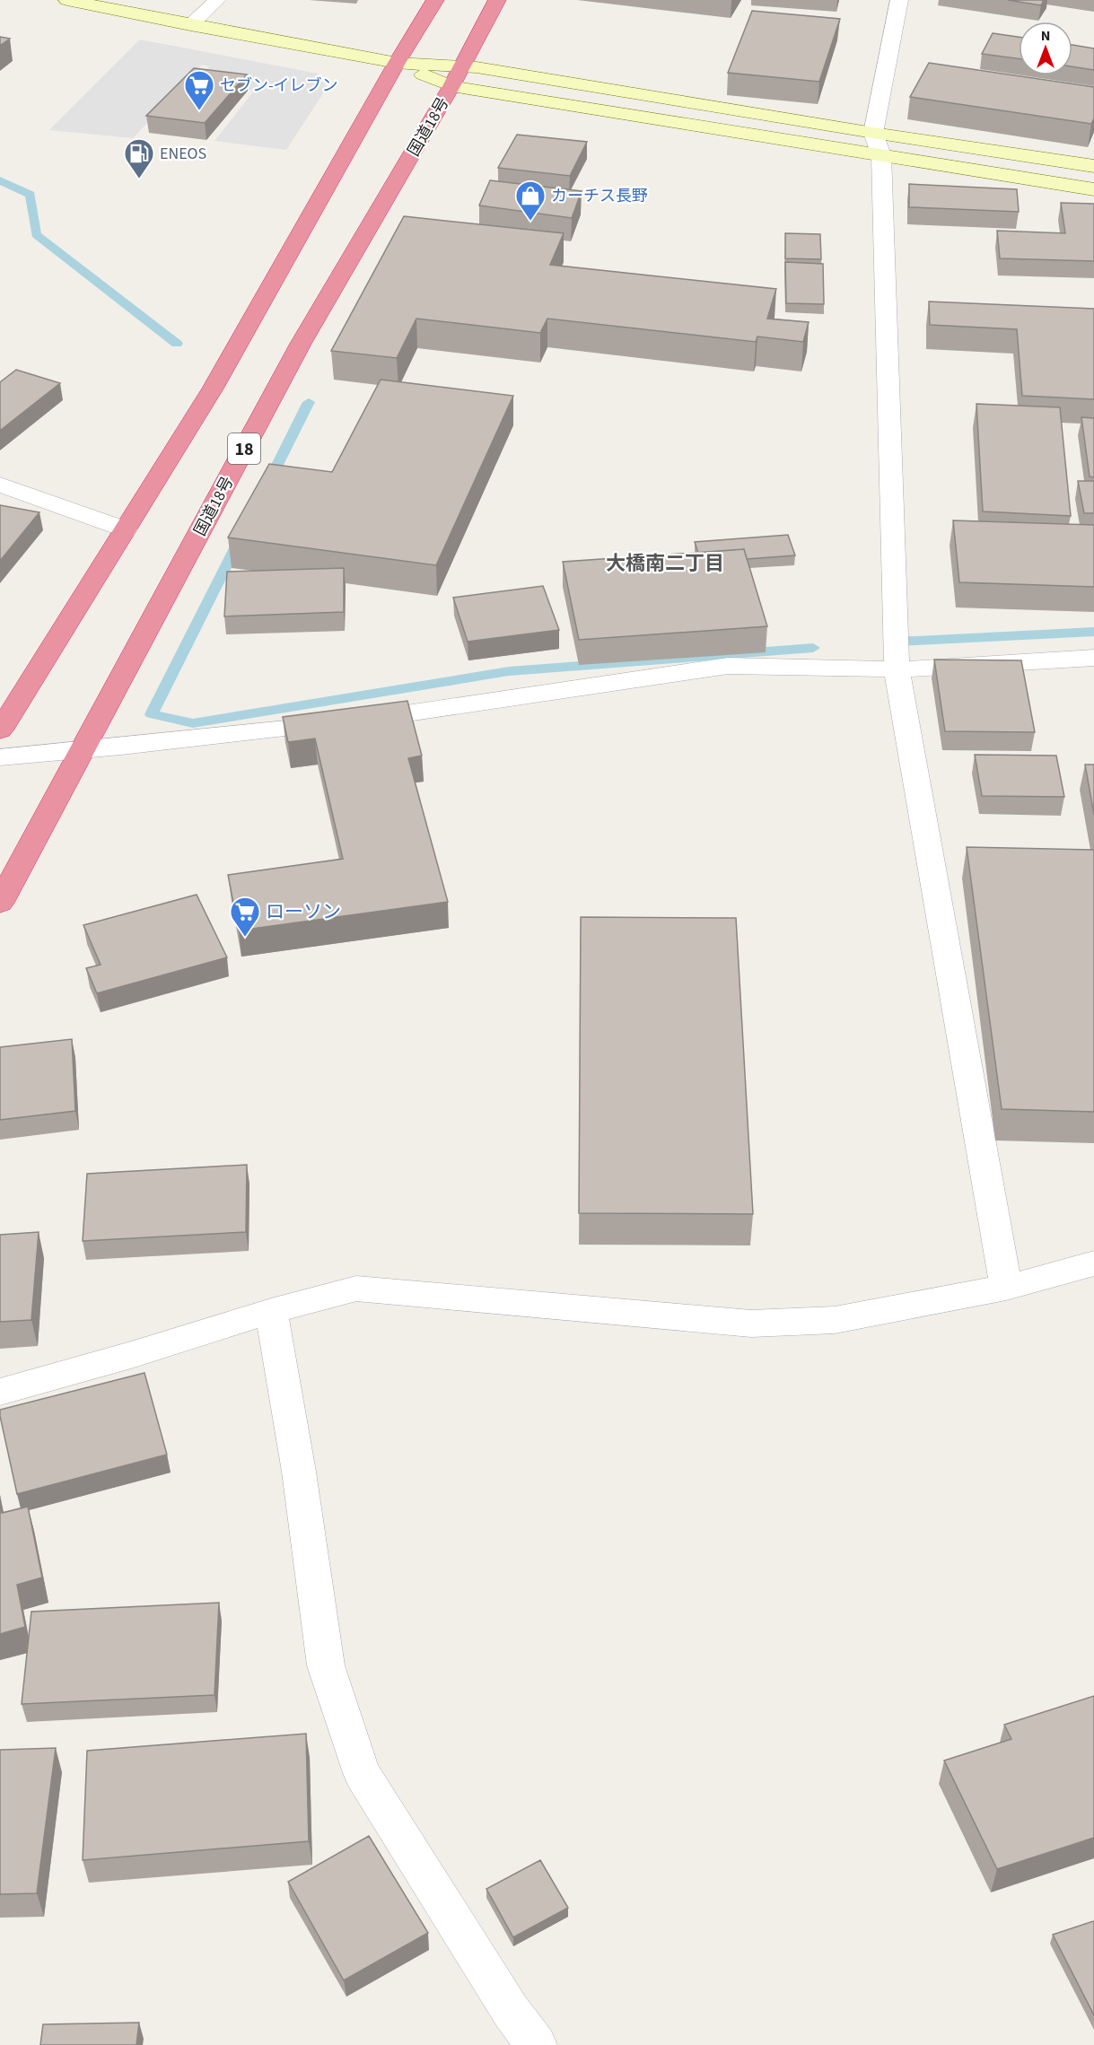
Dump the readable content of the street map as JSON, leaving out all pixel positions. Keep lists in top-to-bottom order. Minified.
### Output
{"streets":{"highway":["国道18号","18"]},"districts":["大橋南二丁目"],"places":{"supermarket":["セブン-イレブン","ローソン"],"fuel station":["ENEOS"],"shop":["カーチス長野"]},"north":"top"}
